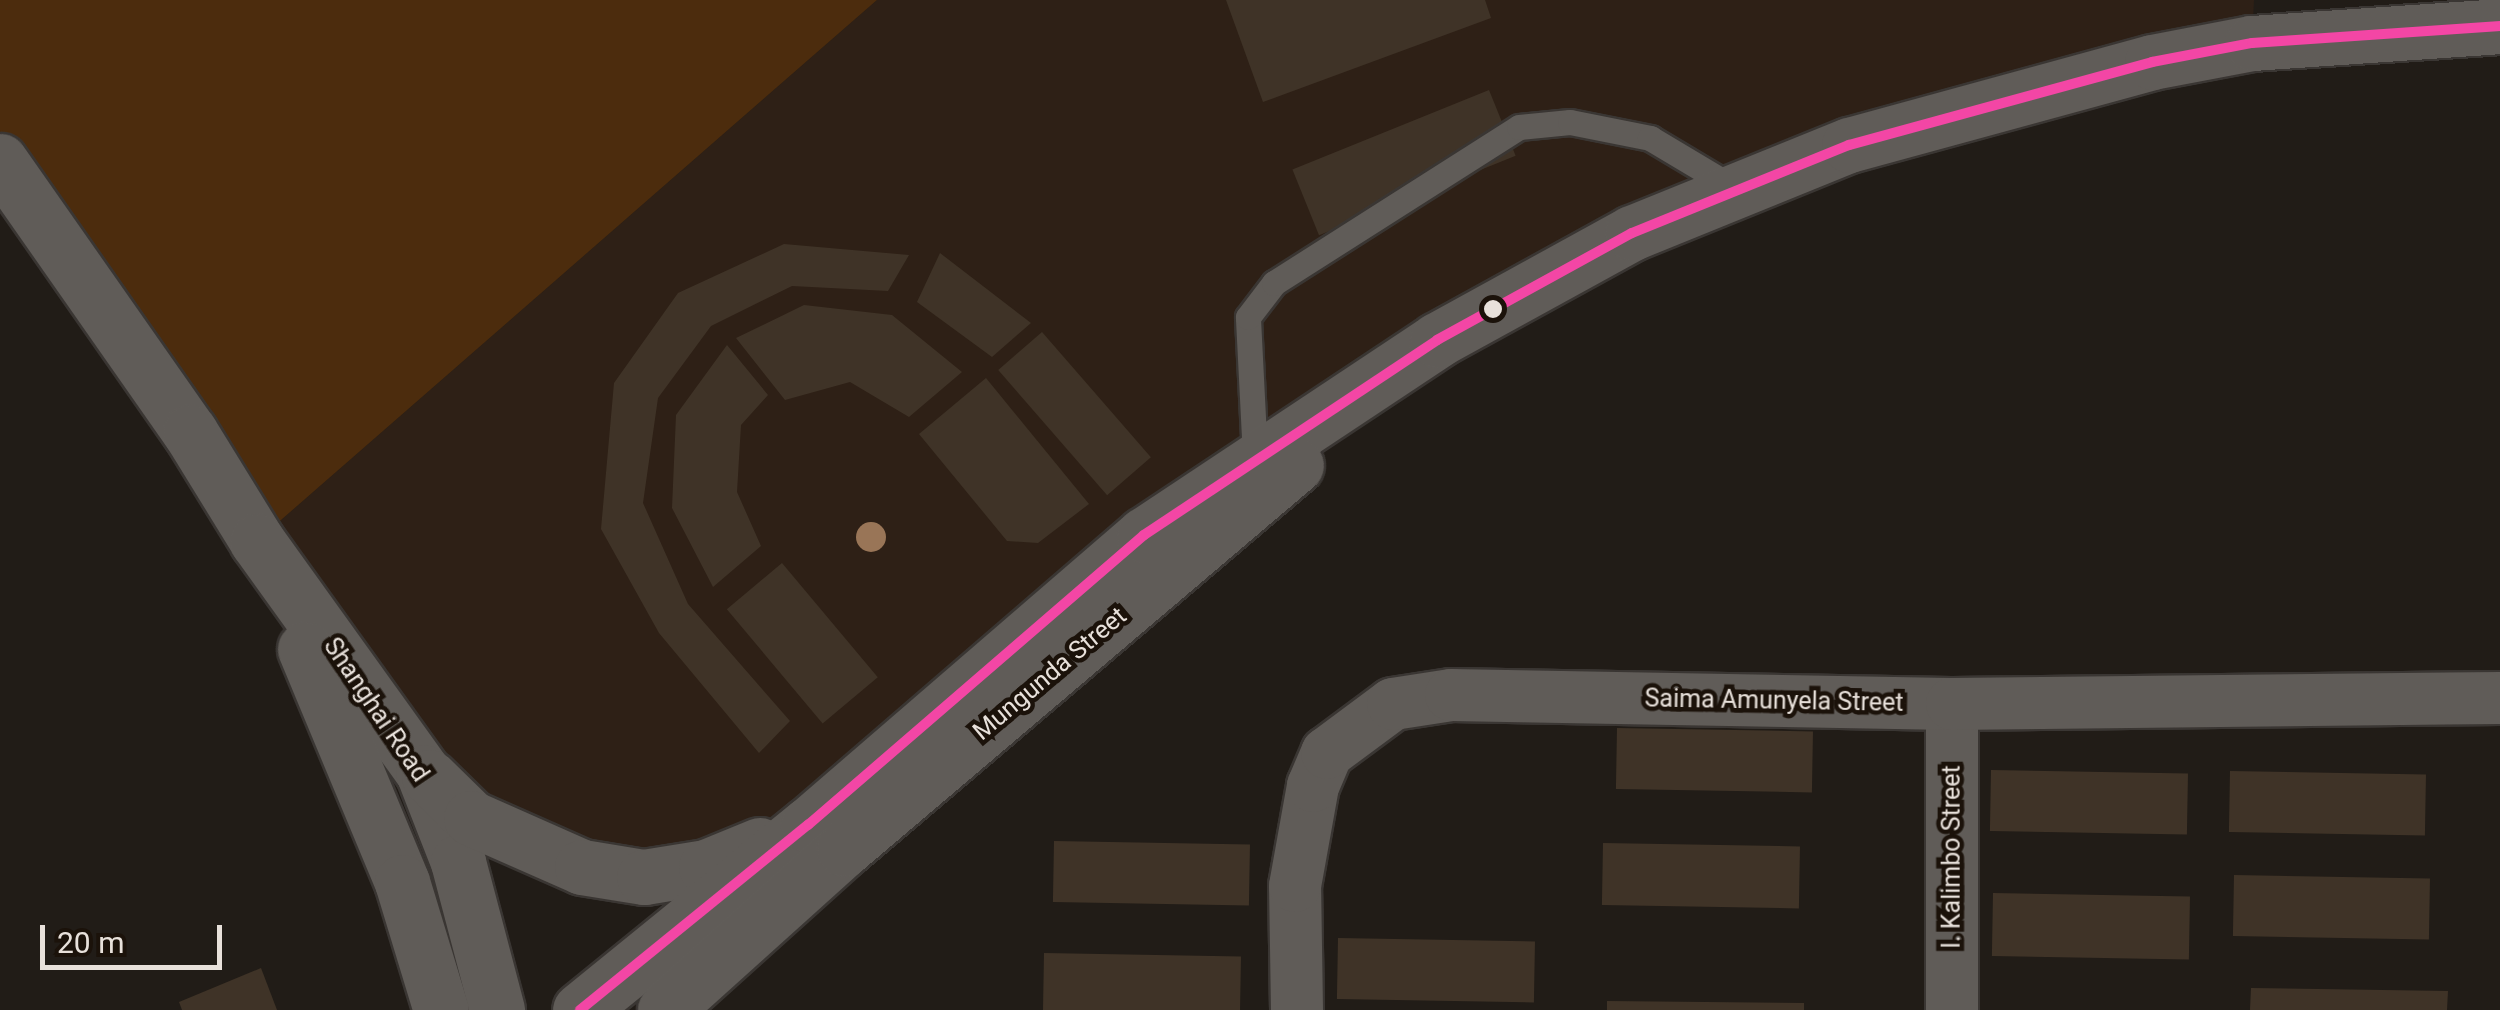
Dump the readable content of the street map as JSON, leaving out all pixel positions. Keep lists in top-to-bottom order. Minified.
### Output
{"streets":{"street":["Mungunda Street","Saima Amunyela Street","Shanghai Road","I. Kalimbo Street"]},"crossings":[["Saima Amunyela Street","I. Kalimbo Street"]],"scale_bar":"20 m"}
